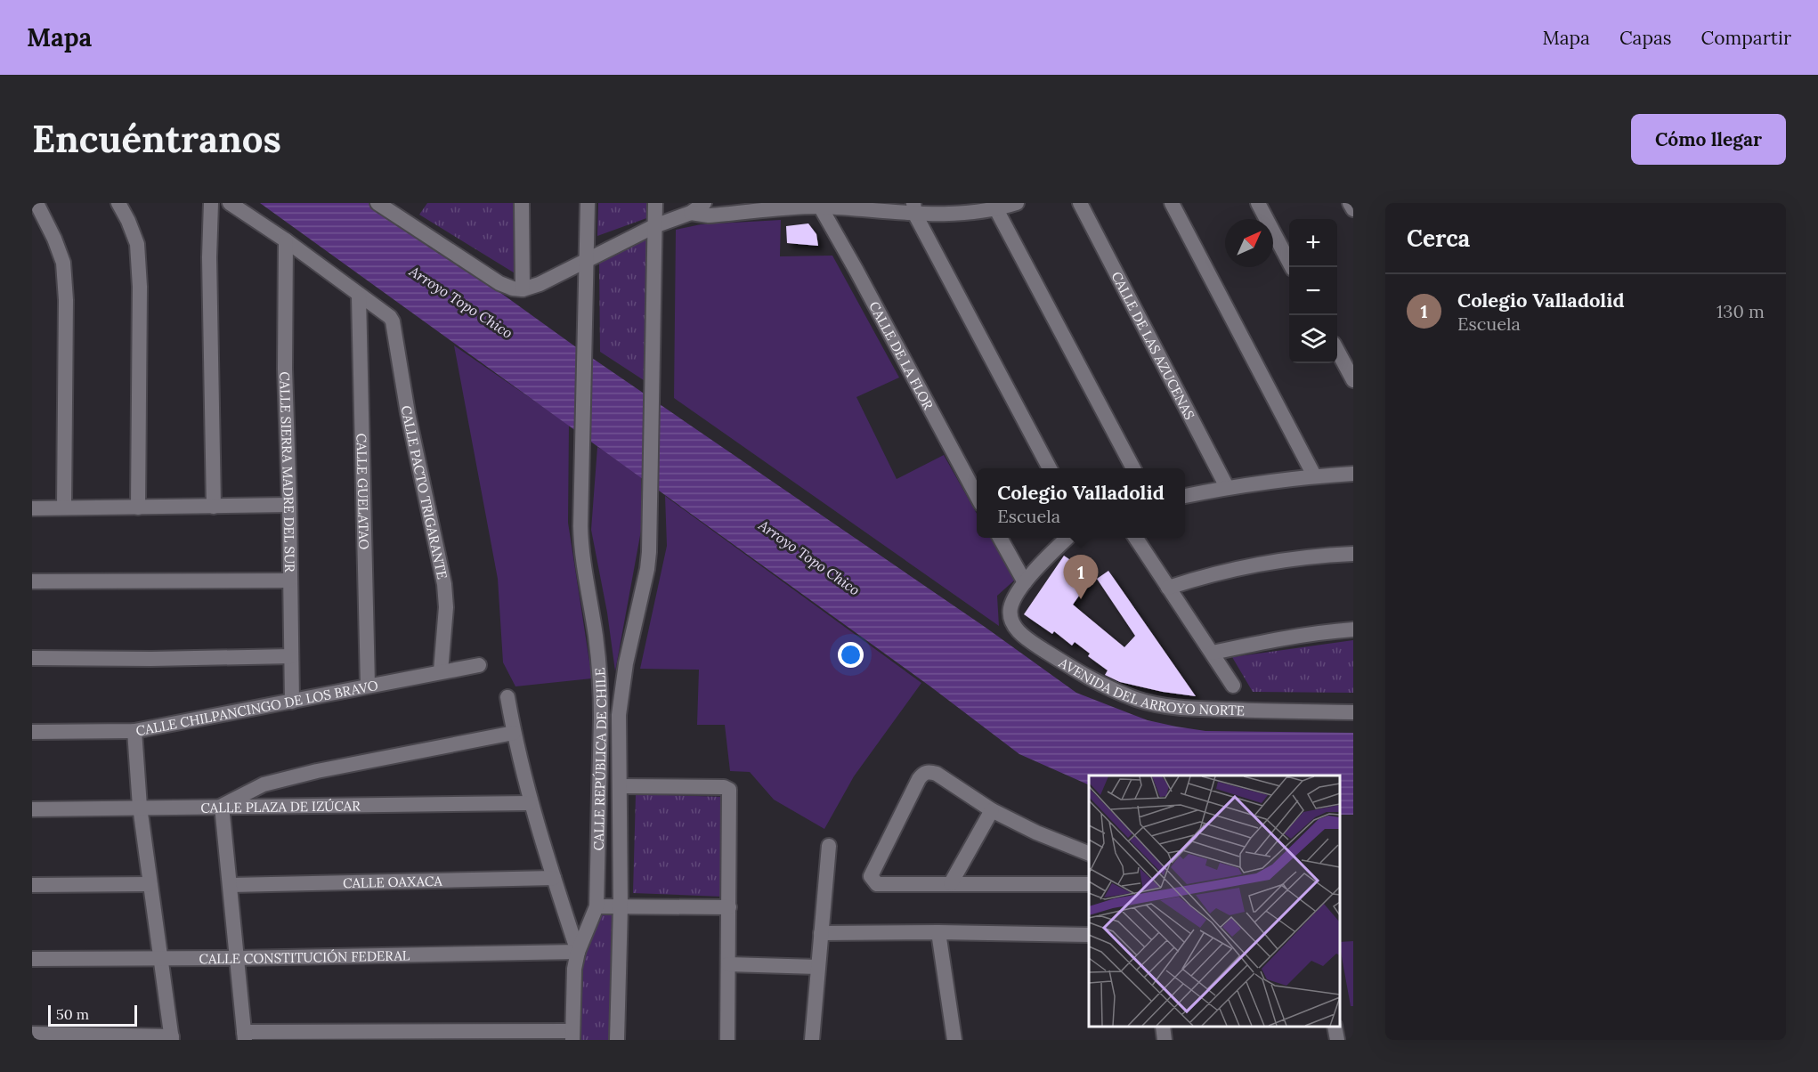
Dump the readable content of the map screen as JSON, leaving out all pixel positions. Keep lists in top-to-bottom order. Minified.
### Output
{"streets":{"street":["CALLE DE LAS AZUCENAS","CALLE DE LA FLOR","CALLE SIERRA MADRE DEL SUR","CALLE GUELATAO","CALLE PACTO TRIGARANTE","AVENIDA DEL ARROYO NORTE","CALLE CHILPANCINGO DE LOS BRAVO","CALLE REPÚBLICA DE CHILE","CALLE PLAZA DE IZÚCAR","CALLE OAXACA","CALLE CONSTITUCIÓN FEDERAL"]},"crossings":[["CALLE SIERRA MADRE DEL SUR","CALLE CHILPANCINGO DE LOS BRAVO"],["CALLE GUELATAO","CALLE PACTO TRIGARANTE"],["CALLE GUELATAO","CALLE CHILPANCINGO DE LOS BRAVO"],["CALLE PACTO TRIGARANTE","CALLE CHILPANCINGO DE LOS BRAVO"],["CALLE REPÚBLICA DE CHILE","CALLE CONSTITUCIÓN FEDERAL"]],"water":["Arroyo Topo Chico"],"scale_bar":"50 m","north":"top right","page":{"header":"Mapa","nav":["Mapa","Capas","Compartir"],"buttons":"Cómo llegar","title":"Encuéntranos","heading":"Cerca","map_buttons":["+","−"],"list":[{"mark":"1","name":"Colegio Valladolid","note":"Escuela","value":"130 m"}],"popup":["Colegio Valladolid","Escuela"],"pins":"1","scale":"50 m"}}
